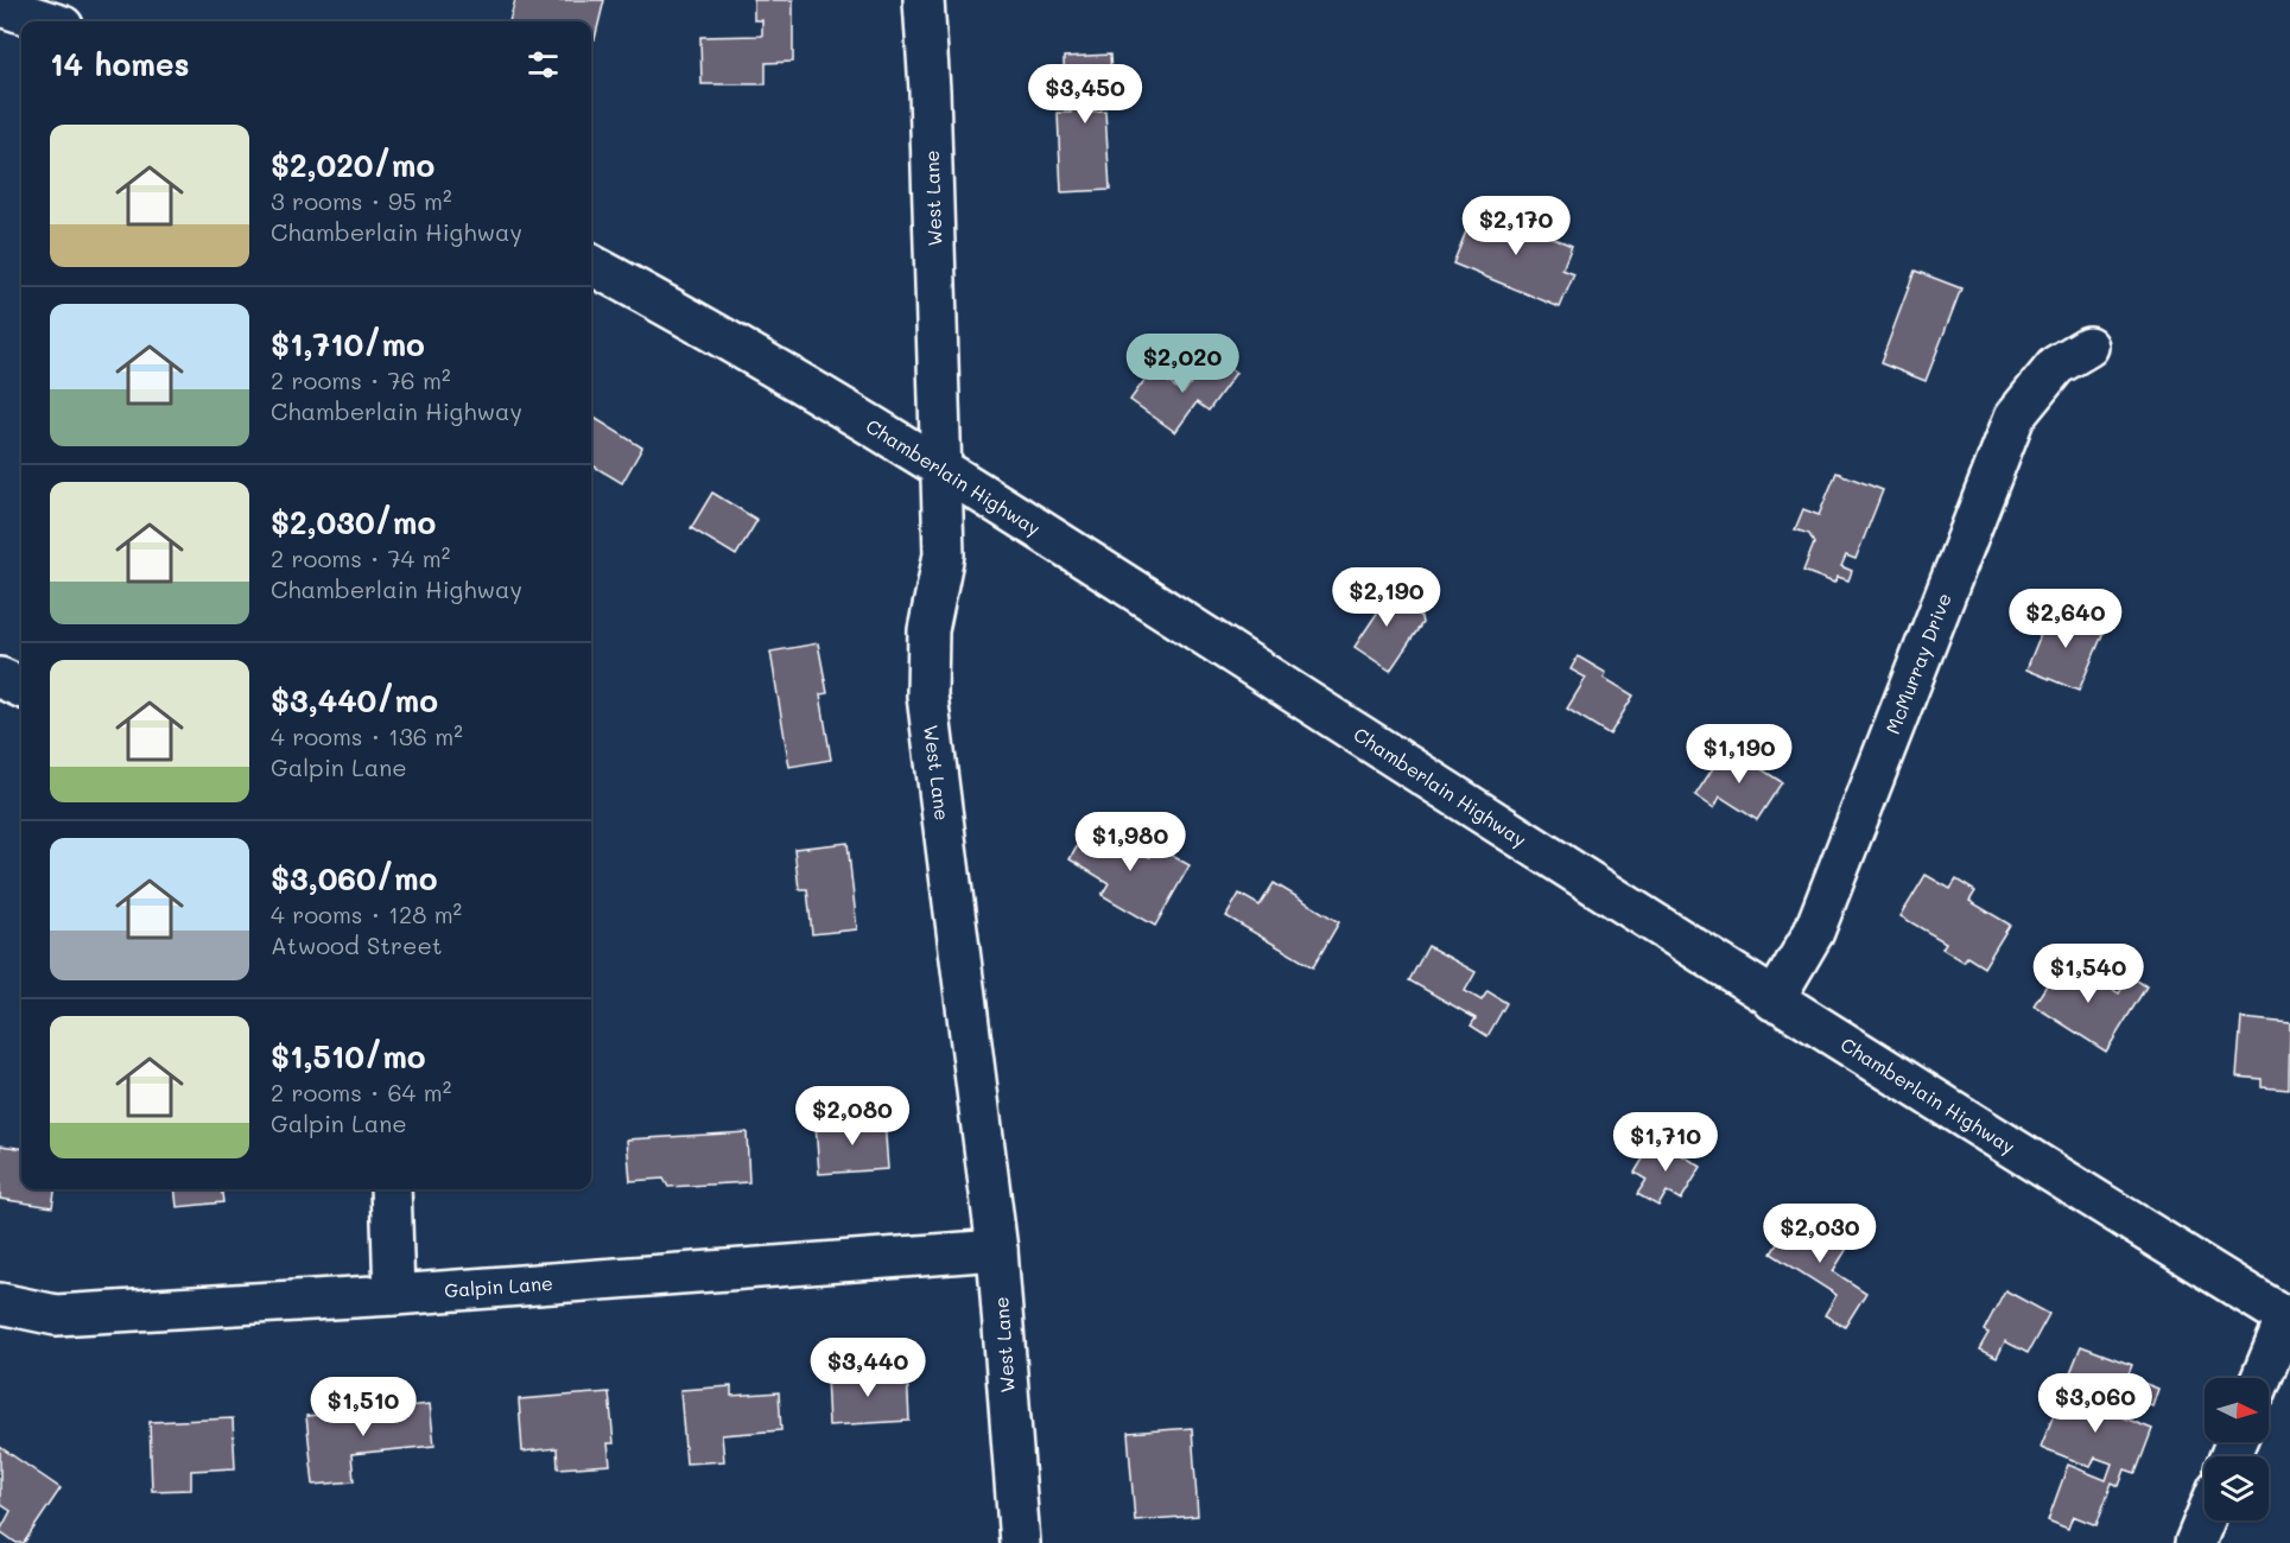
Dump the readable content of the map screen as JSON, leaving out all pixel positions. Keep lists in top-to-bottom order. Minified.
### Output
{"streets":{"street":["West Lane","Chamberlain Highway","McMurray Drive","Galpin Lane"]},"crossings":[["West Lane","Chamberlain Highway"],["West Lane","Galpin Lane"],["Chamberlain Highway","McMurray Drive"]],"north":"right","page":{"heading":"14 homes","price":["$3,450","$2,170","$2,020","$2,190","$2,640","$1,190","$1,980","$1,540","$2,080","$1,710","$2,030","$3,440","$3,060","$1,510"],"list":[{"name":"$2,020/mo","note":"3 rooms · 95 m² · Chamberlain Highway"},{"name":"$1,710/mo","note":"2 rooms · 76 m² · Chamberlain Highway"},{"name":"$2,030/mo","note":"2 rooms · 74 m² · Chamberlain Highway"},{"name":"$3,440/mo","note":"4 rooms · 136 m² · Galpin Lane"},{"name":"$3,060/mo","note":"4 rooms · 128 m² · Atwood Street"},{"name":"$1,510/mo","note":"2 rooms · 64 m² · Galpin Lane"}]}}
